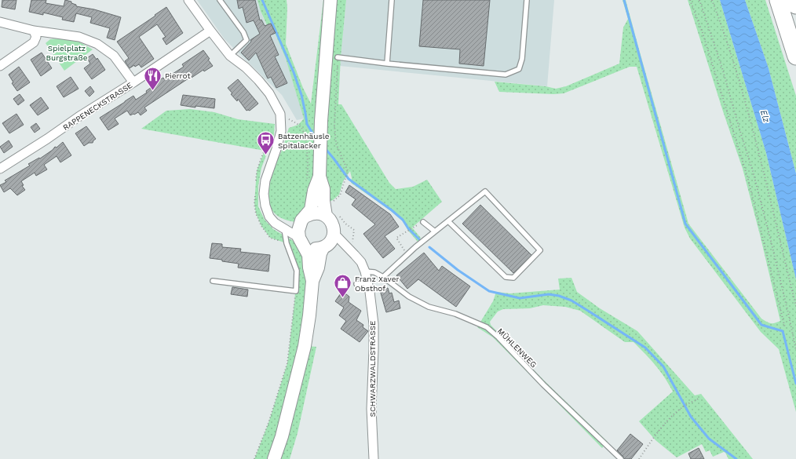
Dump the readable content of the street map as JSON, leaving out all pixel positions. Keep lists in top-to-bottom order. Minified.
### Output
{"streets":{"street":["RAPPENECKSTRASSE","SCHWARZWALDSTRASSE"],"lane":["MÜHLENWEG"]},"crossings":[["MÜHLENWEG","SCHWARZWALDSTRASSE"]],"water":["Elz"],"parks":["Spielplatz Burgstraße"],"places":{"restaurant":["Pierrot"],"bus stop":["Batzenhäusle Spitalacker"],"shop":["Franz Xaver Obsthof"]}}
